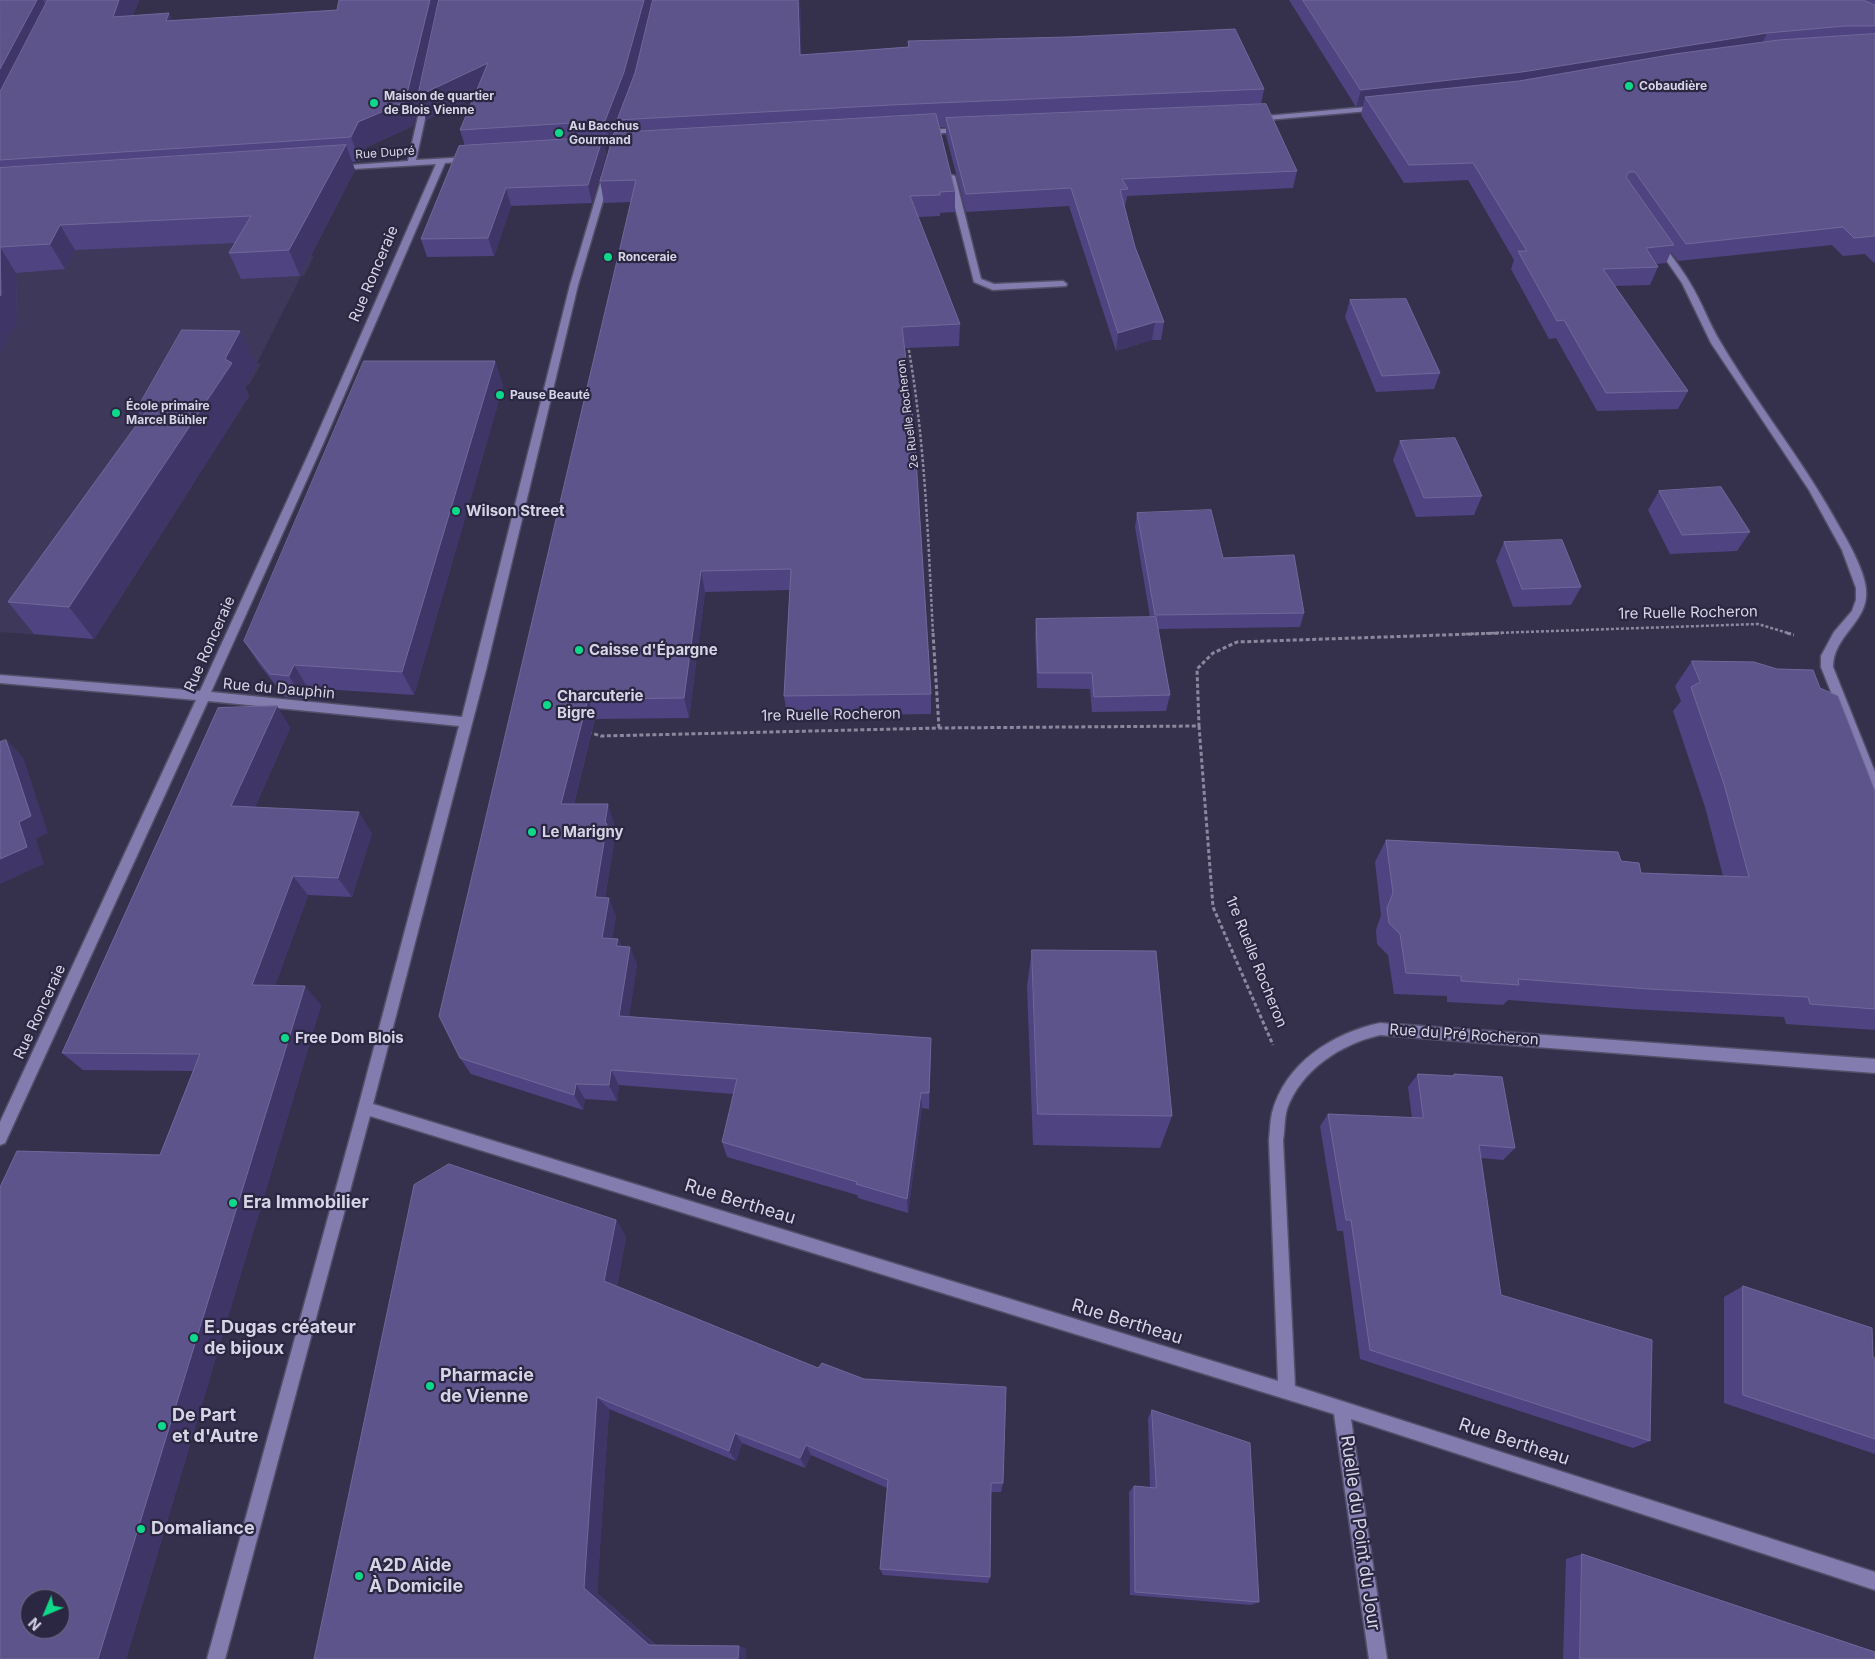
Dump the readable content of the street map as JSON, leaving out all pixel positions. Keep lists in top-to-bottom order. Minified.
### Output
{"streets":{"street":["Rue Dupré","Rue Ronceraie","Rue du Dauphin","Rue du Pré Rocheron","Rue Bertheau","Ruelle du Point du Jour"],"path":["2e Ruelle Rocheron","1re Ruelle Rocheron"]},"crossings":[["Rue Dupré","Rue Ronceraie"],["Rue Ronceraie","Rue du Dauphin"],["2e Ruelle Rocheron","1re Ruelle Rocheron"],["1re Ruelle Rocheron","Rue du Pré Rocheron"],["Rue du Pré Rocheron","Rue Bertheau"],["Rue Bertheau","Ruelle du Point du Jour"]],"places":["Cobaudière","Maison de quartier de Blois Vienne","Au Bacchus Gourmand","Ronceraie","Pause Beauté","École primaire Marcel Bühler","Wilson Street","Caisse d'Épargne","Charcuterie Bigre","Le Marigny","Free Dom Blois","Era Immobilier","E.Dugas créateur de bijoux","Pharmacie de Vienne","De Part et d'Autre","Domaliance","A2D Aide À Domicile"],"north":"bottom left"}
